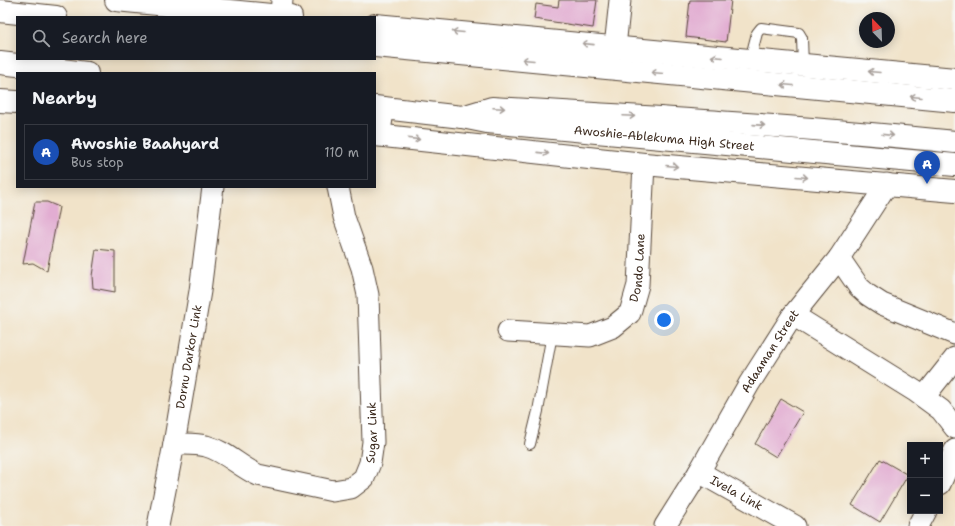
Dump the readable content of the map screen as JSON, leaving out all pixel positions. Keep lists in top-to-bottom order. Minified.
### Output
{"streets":{"main road":["Awoshie-Ablekuma High Street"],"street":["Dondo Lane","Adaaman Street","Dornu Darkor Link","Sugar Link","Ivela Link"]},"crossings":[["Adaaman Street","Ivela Link"],["Dornu Darkor Link","Sugar Link"]],"north":"top left","page":{"search":"Search here","heading":"Nearby","list":[{"mark":"A","name":"Awoshie Baahyard","note":"Bus stop","value":"110 m"}],"pins":"A","map_buttons":["+","−"]}}
